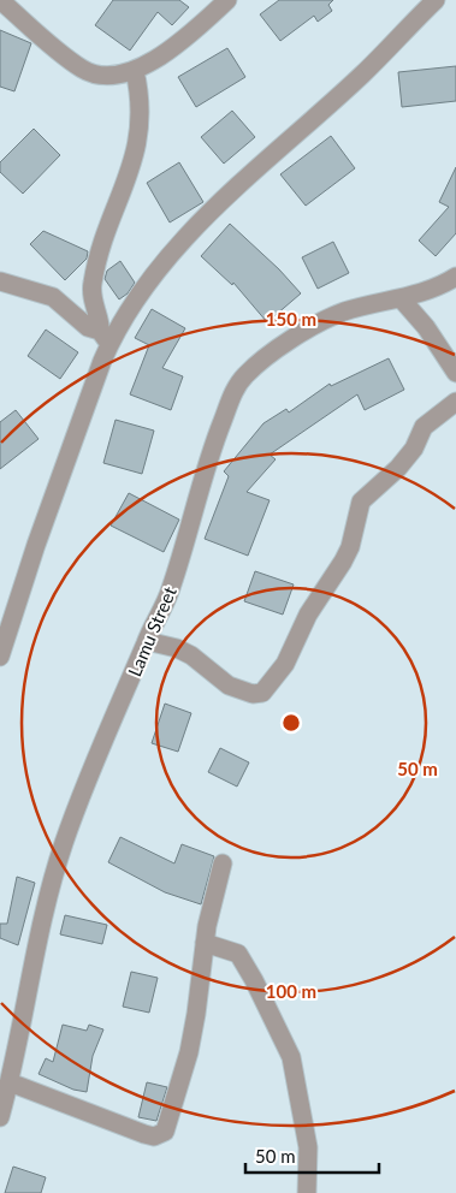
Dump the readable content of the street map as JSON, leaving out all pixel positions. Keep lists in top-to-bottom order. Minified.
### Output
{"streets":{"street":["Lamu Street"]},"scale_bar":"50 m","rings":["150 m","50 m","100 m"]}
